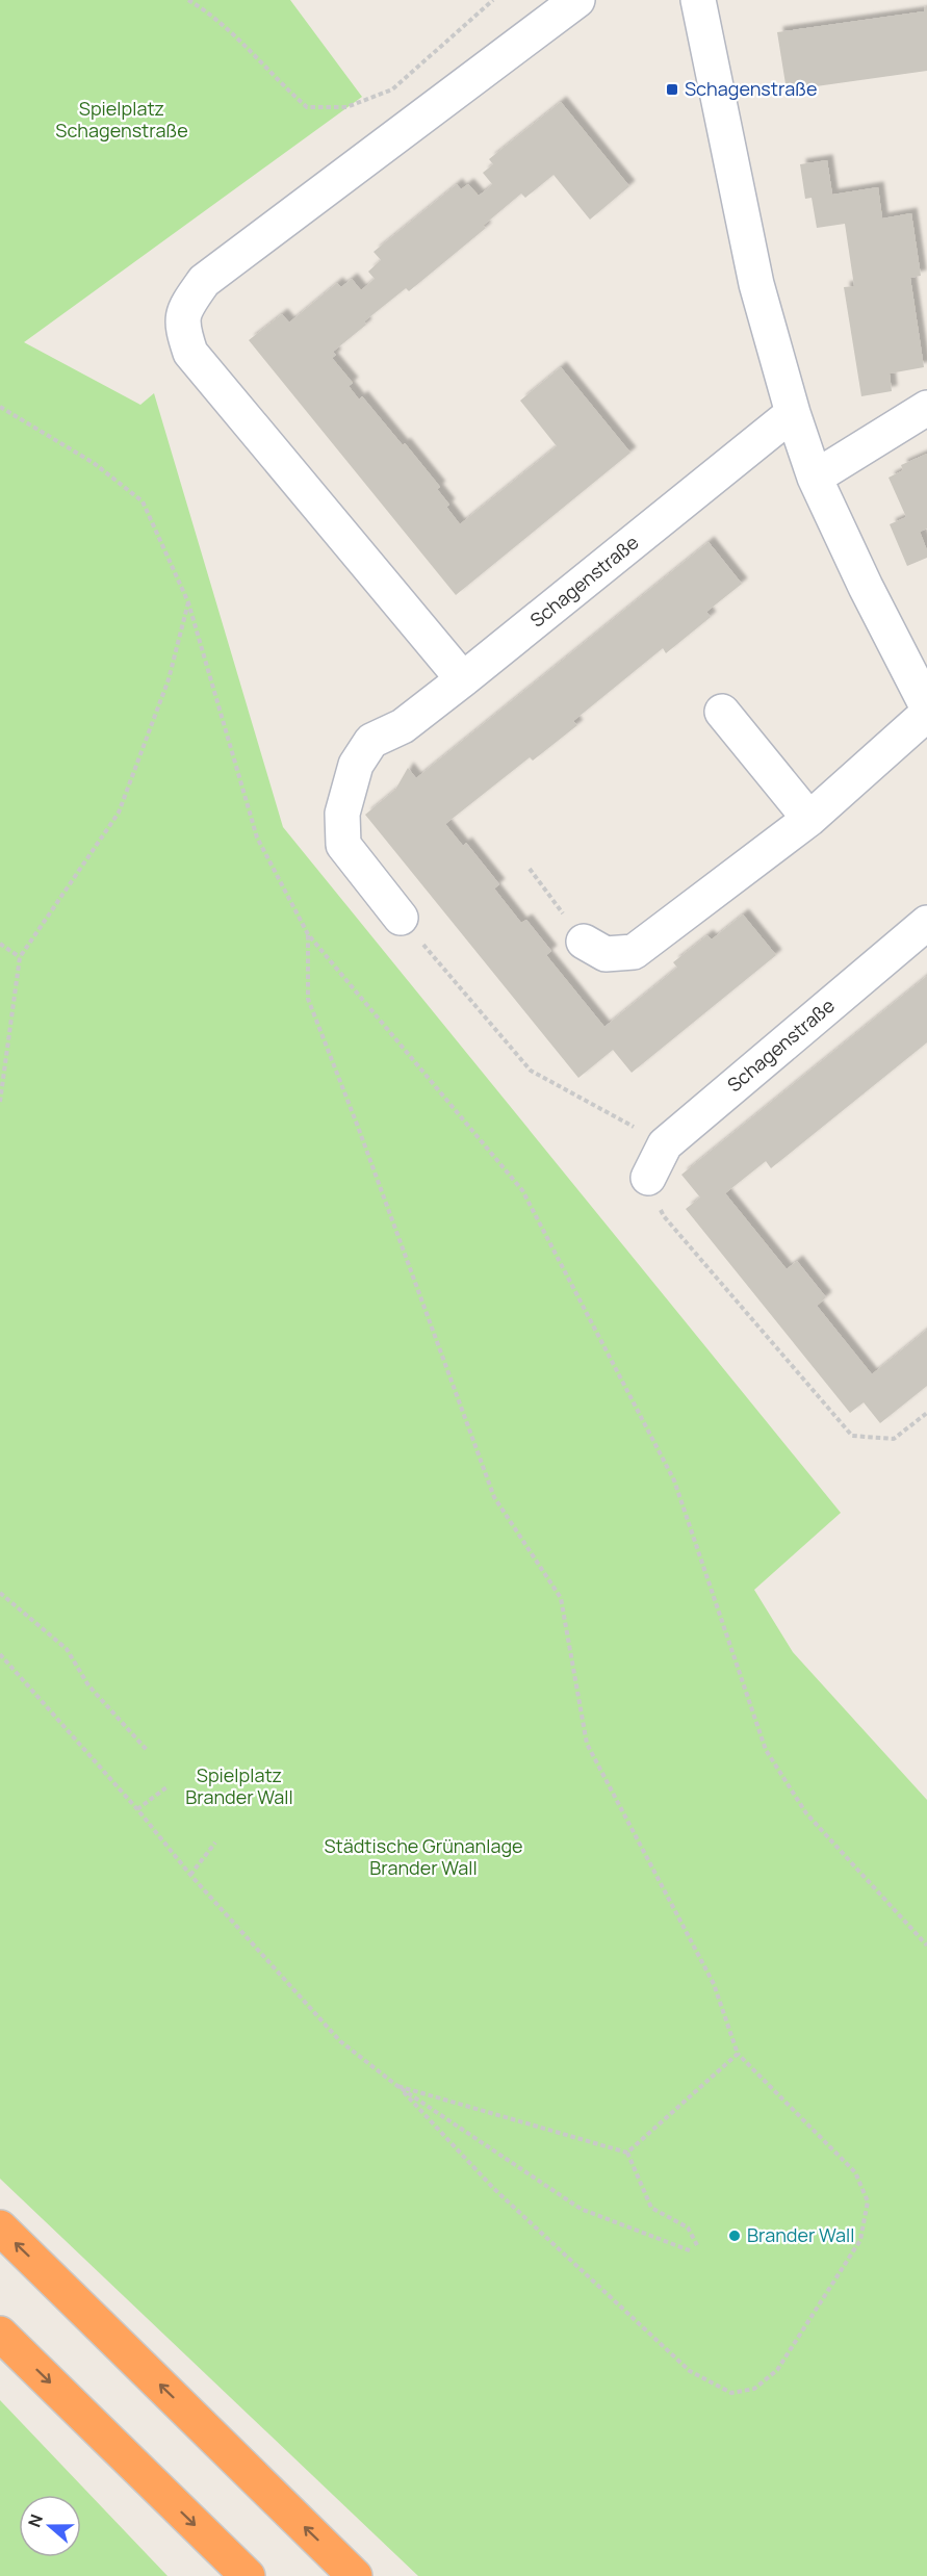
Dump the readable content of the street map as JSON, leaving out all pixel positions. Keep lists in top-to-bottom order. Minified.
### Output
{"streets":{"street":["Schagenstraße"]},"parks":["Spielplatz Schagenstraße","Spielplatz Brander Wall","Städtische Grünanlage Brander Wall"],"places":{"transit":["Schagenstraße"],"other":["Brander Wall"]},"north":"left"}
